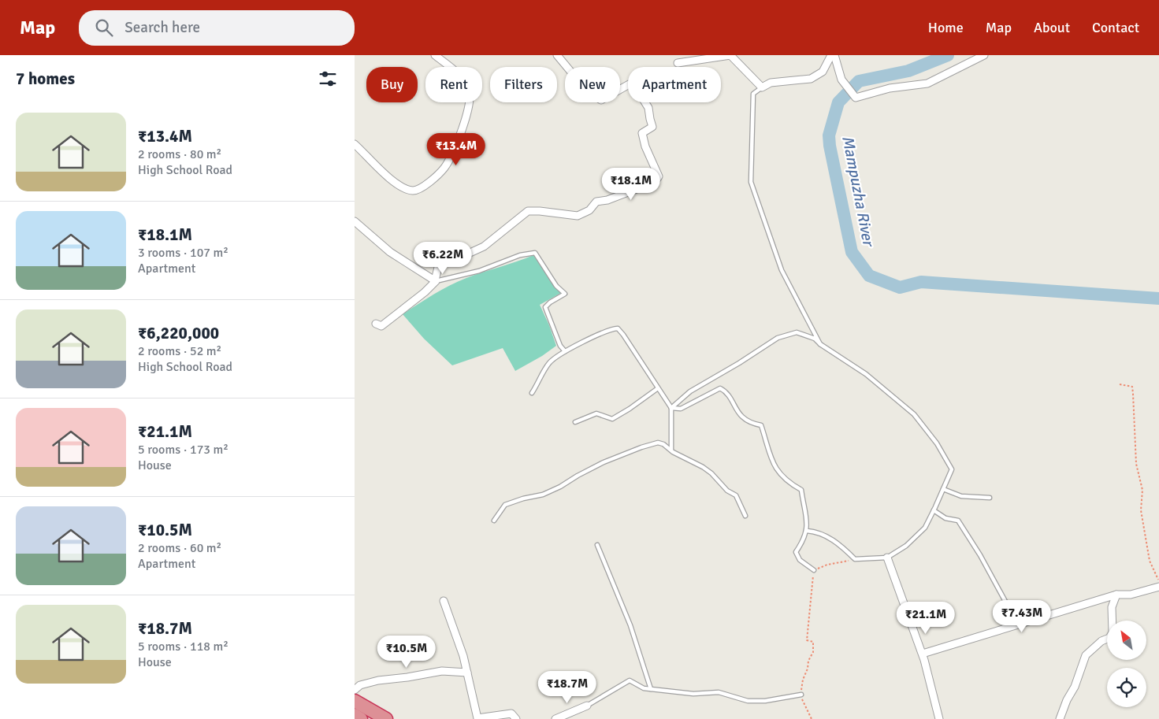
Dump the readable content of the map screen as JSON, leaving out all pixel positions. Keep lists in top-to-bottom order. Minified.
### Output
{"water":["Mampuzha River"],"north":"top left","page":{"header":"Map","search":"Search here","nav":["Home","Map","About","Contact"],"heading":"7 homes","chip":["Buy","Rent","Filters","New","Apartment"],"list":[{"name":"₹13.4M","note":"2 rooms · 80 m² · High School Road"},{"name":"₹18.1M","note":"3 rooms · 107 m² · Apartment"},{"name":"₹6,220,000","note":"2 rooms · 52 m² · High School Road"},{"name":"₹21.1M","note":"5 rooms · 173 m² · House"},{"name":"₹10.5M","note":"2 rooms · 60 m² · Apartment"},{"name":"₹18.7M","note":"5 rooms · 118 m² · House"}],"price":["₹13.4M","₹18.1M","₹6.22M","₹7.43M","₹21.1M","₹10.5M","₹18.7M"]}}
